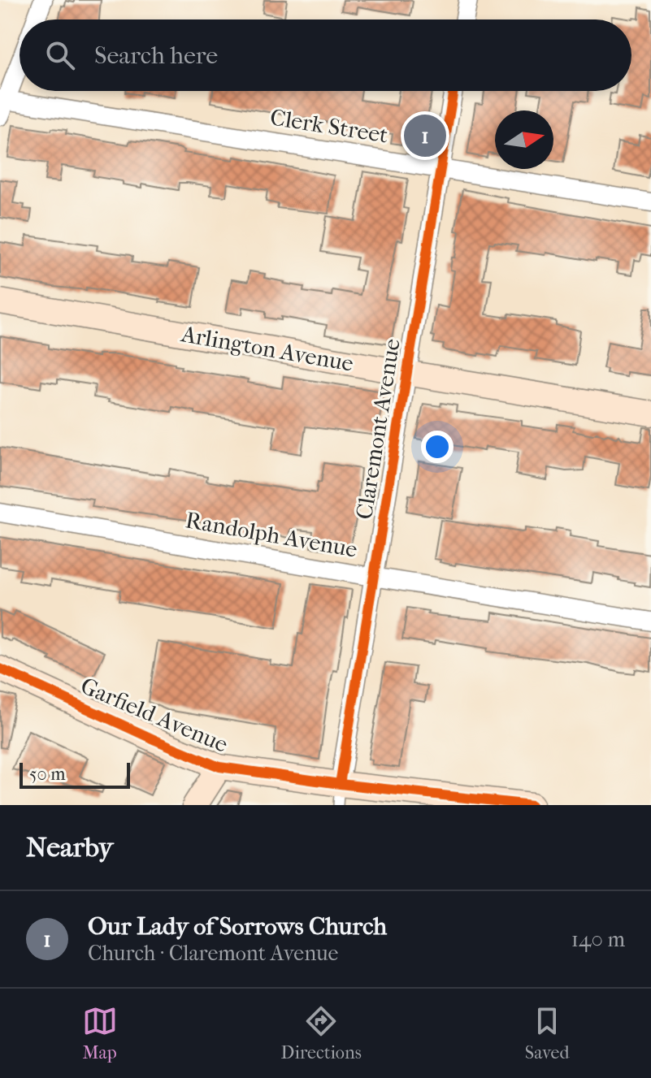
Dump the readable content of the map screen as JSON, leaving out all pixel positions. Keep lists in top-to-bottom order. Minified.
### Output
{"streets":{"street":["Clerk Street","Arlington Avenue","Claremont Avenue","Randolph Avenue","Garfield Avenue"]},"crossings":[["Clerk Street","Claremont Avenue"],["Arlington Avenue","Claremont Avenue"],["Claremont Avenue","Randolph Avenue"],["Claremont Avenue","Garfield Avenue"]],"scale_bar":"50 m","north":"right","page":{"search":"Search here","pins":"1","scale":"50 m","heading":"Nearby","list":[{"mark":"1","name":"Our Lady of Sorrows Church","note":"Church · Claremont Avenue","value":"140 m"}],"nav":["Map","Directions","Saved"]}}
